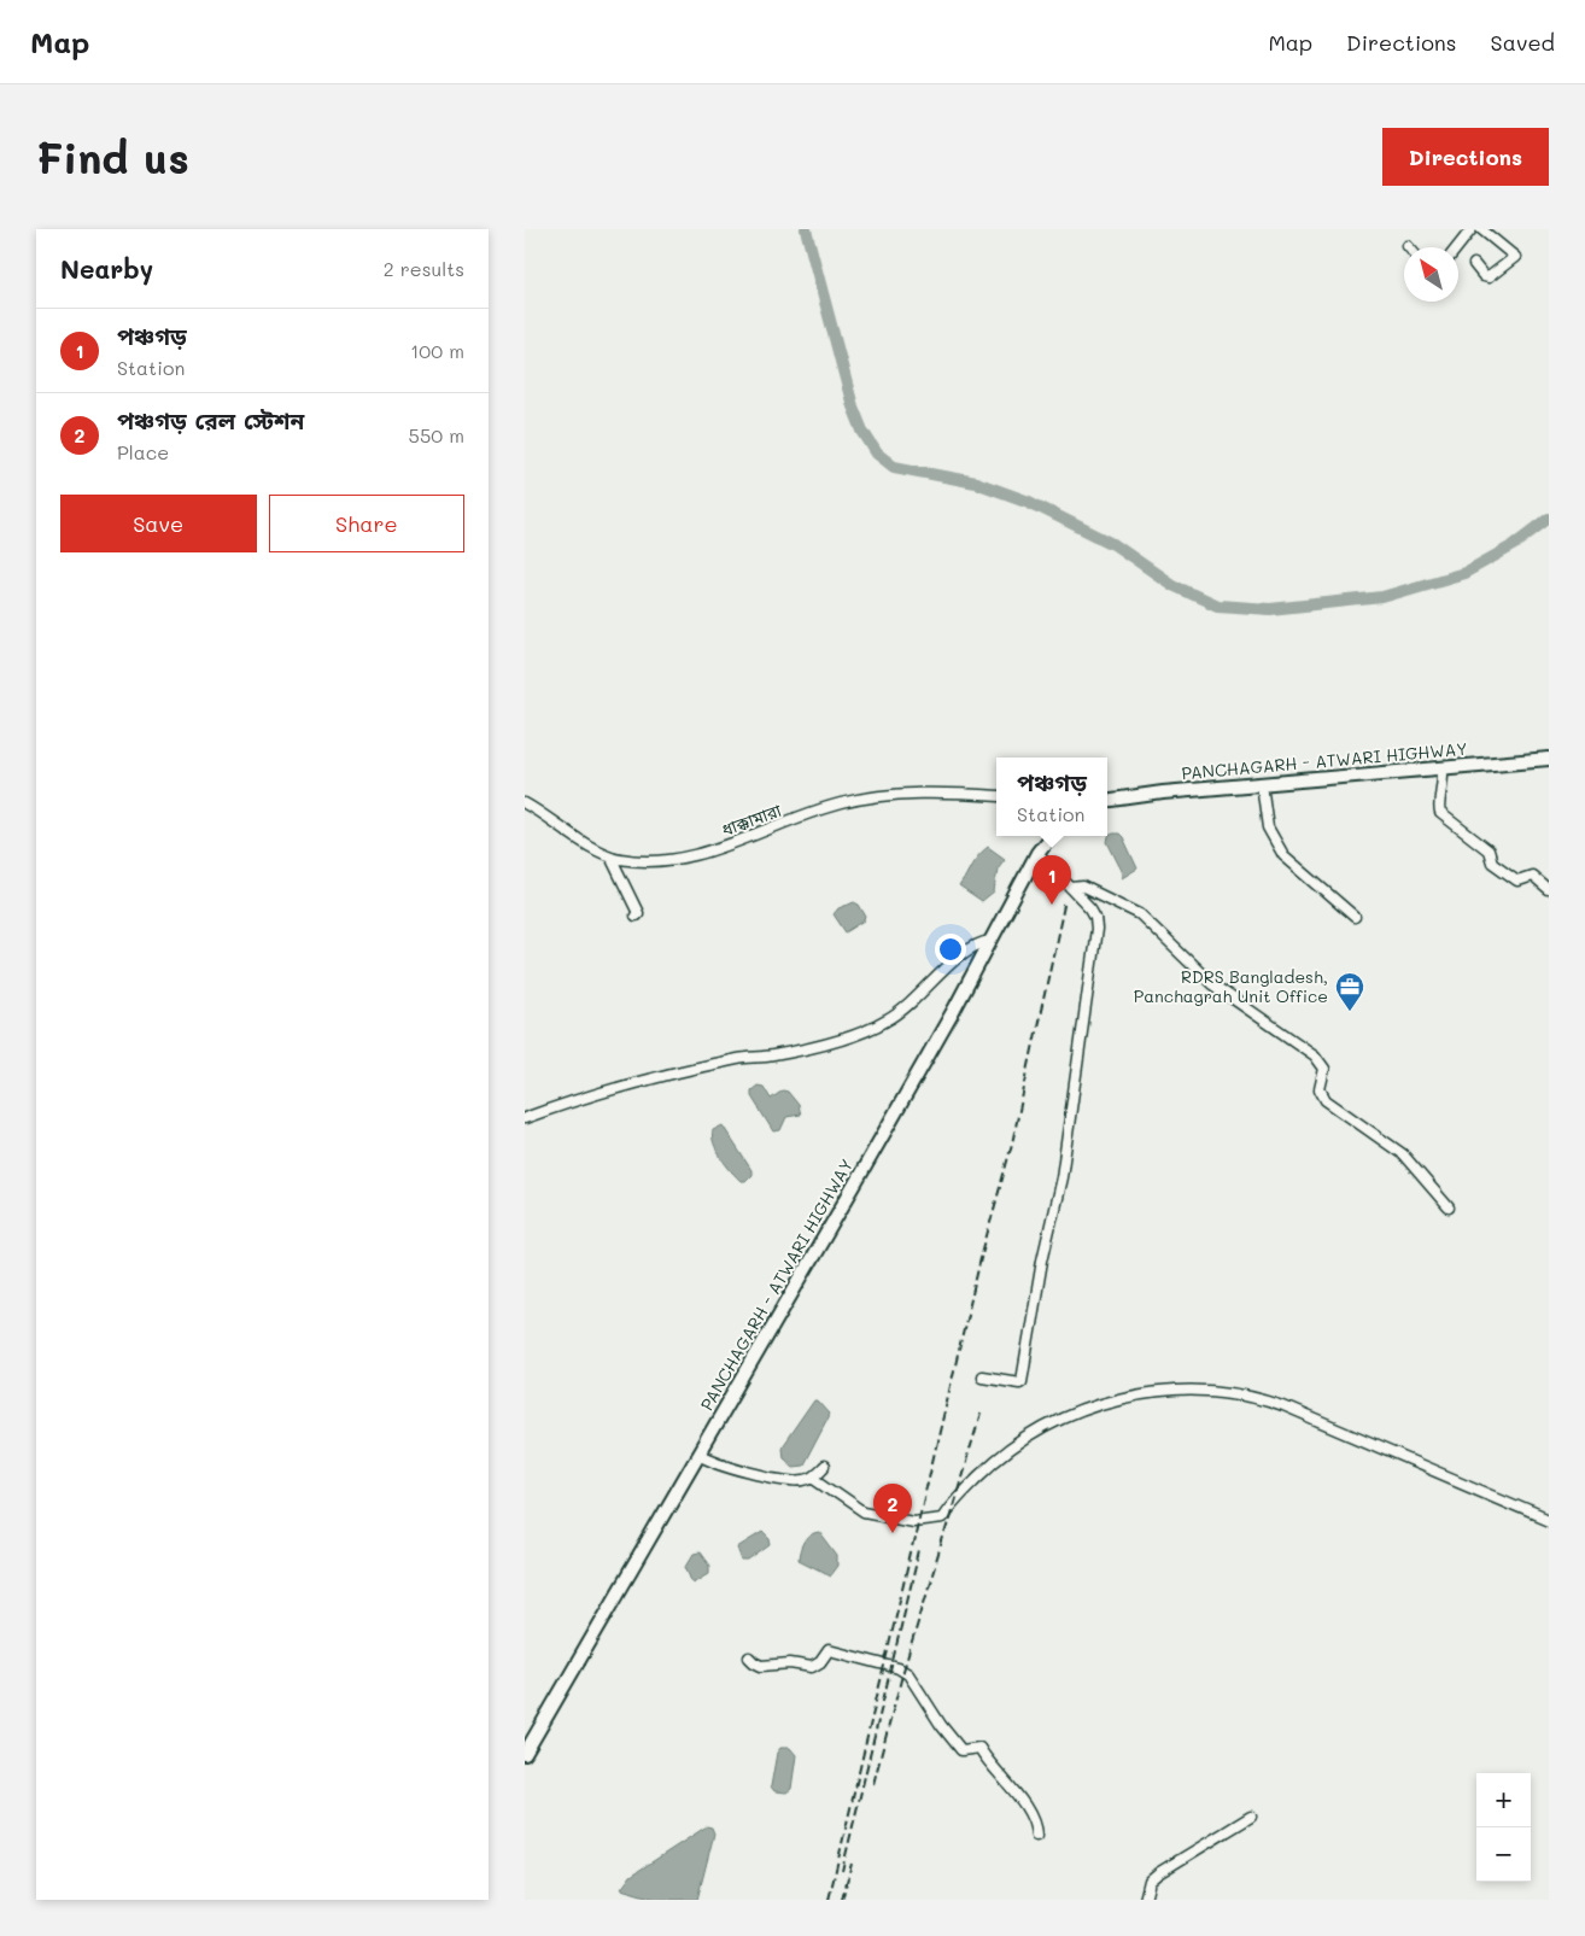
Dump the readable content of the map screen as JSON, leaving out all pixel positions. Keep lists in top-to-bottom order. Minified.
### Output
{"streets":{"main road":["PANCHAGARH - ATWARI HIGHWAY"],"street":["ধাক্কামারা"]},"places":{"office":["RDRS Bangladesh, Panchagrah Unit Office"]},"north":"top left","page":{"header":"Map","nav":["Map","Directions","Saved"],"buttons":["Directions",["Save","Share"]],"title":"Find us","heading":["Nearby","2 results"],"list":[{"mark":"1","name":"পঞ্চগড়","note":"Station","value":"100 m"},{"mark":"2","name":"পঞ্চগড় রেল স্টেশন","note":"Place","value":"550 m"}],"popup":["পঞ্চগড়","Station"],"pins":["1","2"],"map_buttons":["+","−"]}}
